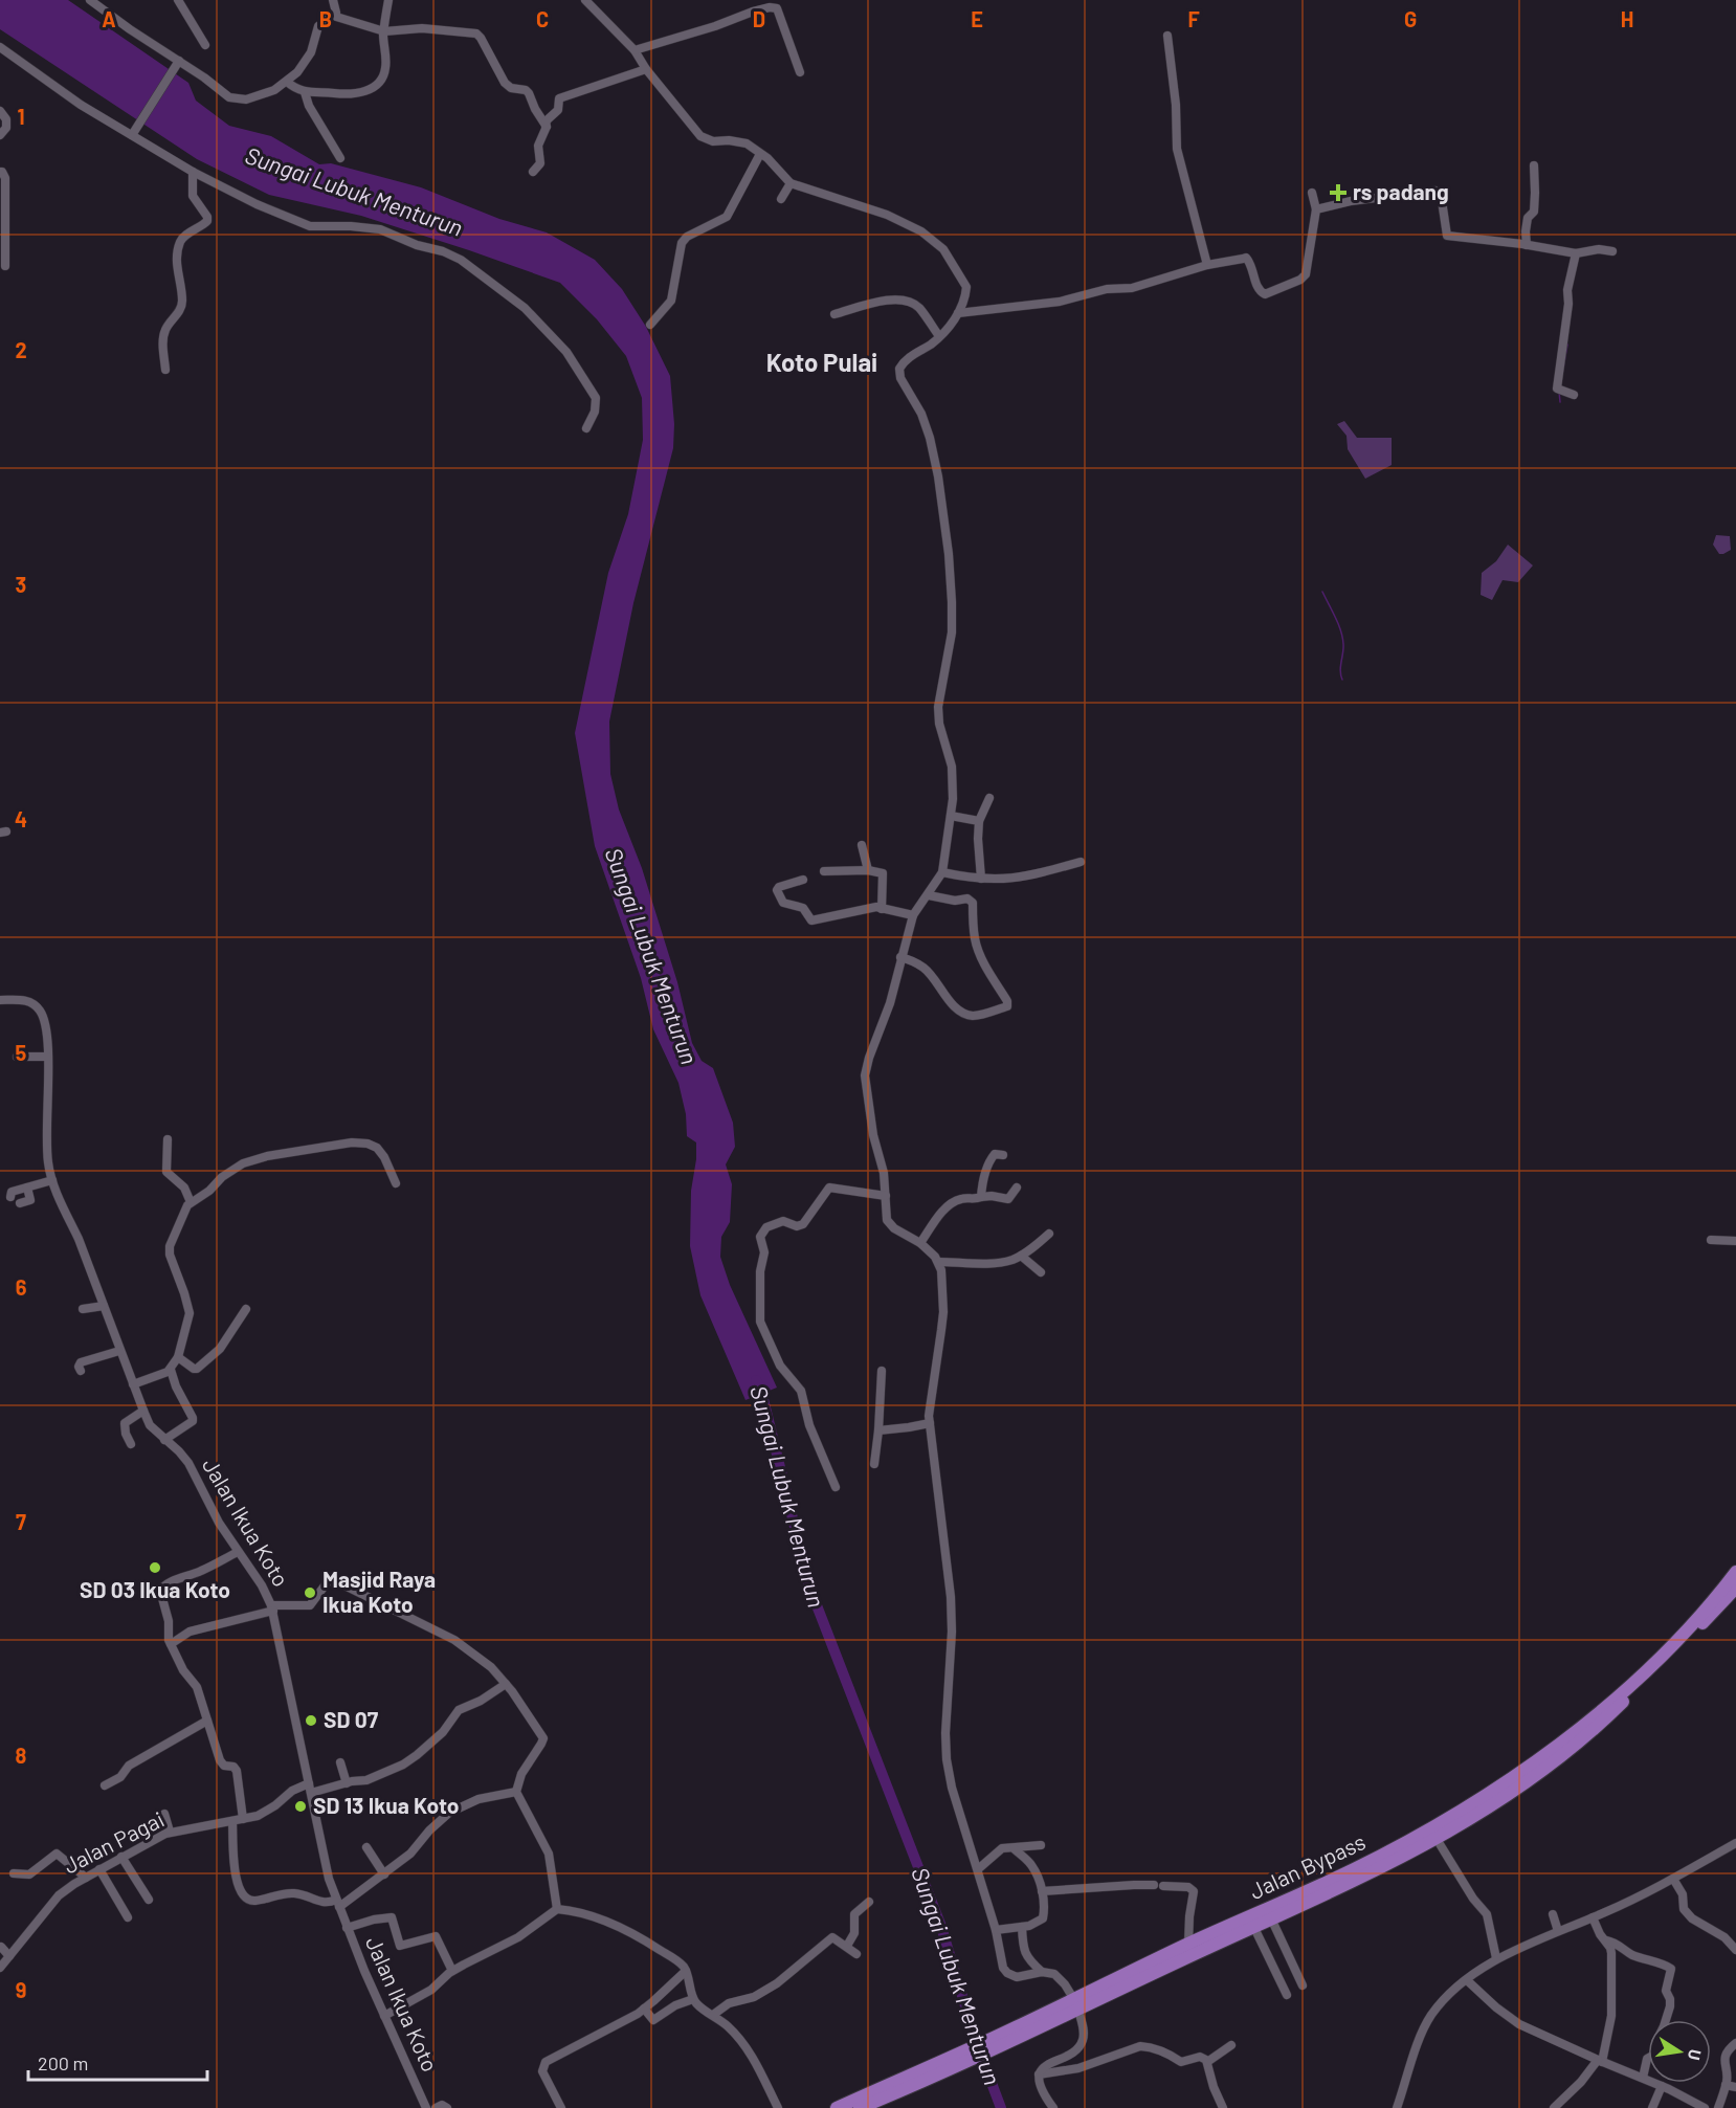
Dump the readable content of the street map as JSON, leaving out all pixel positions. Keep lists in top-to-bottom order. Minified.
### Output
{"streets":{"highway":["Jalan Bypass"],"street":["Jalan Ikua Koto","Jalan Pagai"]},"crossings":[["Jalan Ikua Koto","Jalan Pagai"]],"districts":["Koto Pulai"],"water":["Sungai Lubuk Menturun"],"places":{"health":["rs padang"],"other":["SD 03 Ikua Koto","Masjid Raya Ikua Koto","SD 07","SD 13 Ikua Koto"]},"scale_bar":"200 m","north":"right","grid":{"columns":["A","B","C","D","E","F","G","H"],"rows":["1","2","3","4","5","6","7","8","9"]}}
